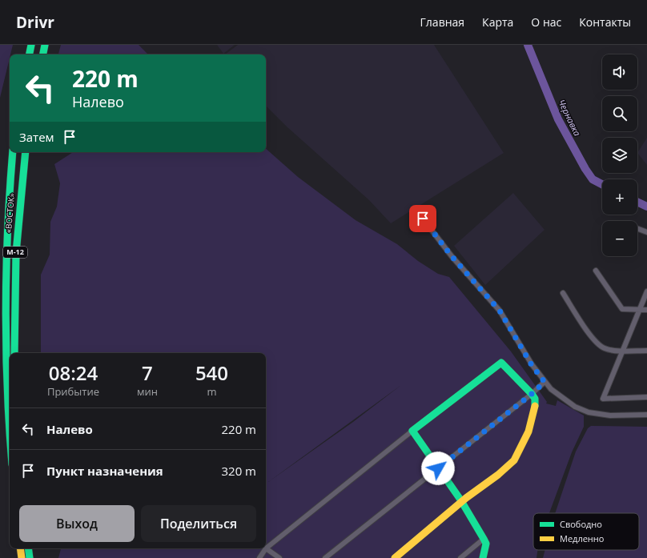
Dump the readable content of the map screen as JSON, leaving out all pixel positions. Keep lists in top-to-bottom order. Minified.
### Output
{"streets":{"main road":["«ВОСТОК»","М-12"]},"water":["Чернавка"],"legend":["Свободно","Медленно"],"page":{"header":"Drivr","nav":["Главная","Карта","О нас","Контакты"],"map_buttons":["+","−"],"turn":["220 m","Налево"],"then":"Затем","eta":["08:24","Прибытие","7","мин","540","m"],"list":[{"name":"Налево","value":"220 m"},{"name":"Пункт назначения","value":"320 m"}],"buttons":["Выход","Поделиться"]}}
